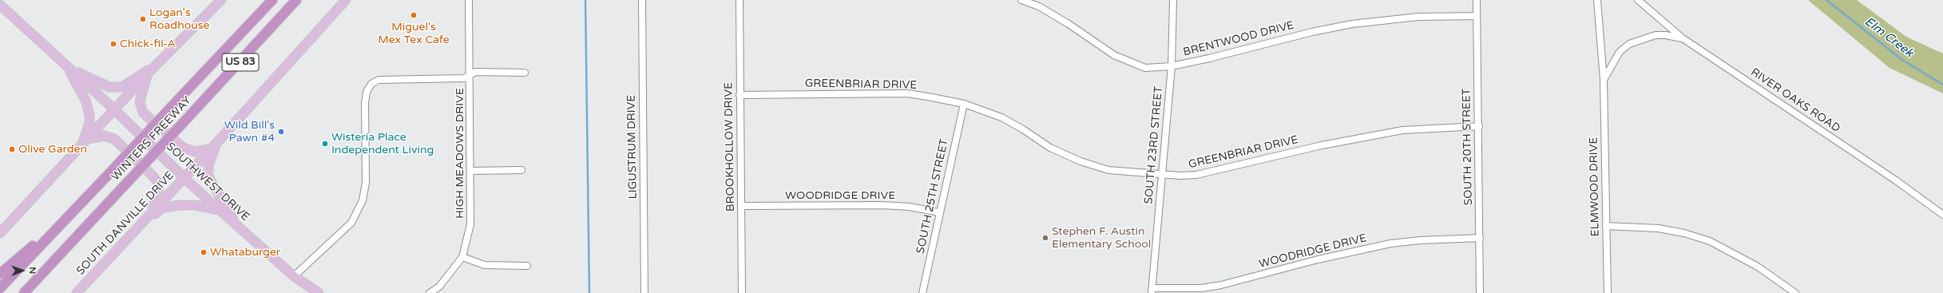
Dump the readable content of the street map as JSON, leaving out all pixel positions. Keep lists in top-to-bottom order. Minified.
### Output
{"streets":{"highway":["US 83","WINTERS FREEWAY"],"main road":["SOUTHWEST DRIVE","SOUTH DANVILLE DRIVE"],"street":["BRENTWOOD DRIVE","GREENBRIAR DRIVE","RIVER OAKS ROAD","SOUTH 23RD STREET","LIGUSTRUM DRIVE","BROOKHOLLOW DRIVE","SOUTH 20TH STREET","HIGH MEADOWS DRIVE","ELMWOOD DRIVE","WOODRIDGE DRIVE","SOUTH 25TH STREET"]},"crossings":[["BRENTWOOD DRIVE","SOUTH 23RD STREET"],["BRENTWOOD DRIVE","SOUTH 20TH STREET"],["GREENBRIAR DRIVE","SOUTH 23RD STREET"],["GREENBRIAR DRIVE","BROOKHOLLOW DRIVE"],["GREENBRIAR DRIVE","SOUTH 20TH STREET"],["GREENBRIAR DRIVE","SOUTH 25TH STREET"],["SOUTH 23RD STREET","WOODRIDGE DRIVE"],["BROOKHOLLOW DRIVE","WOODRIDGE DRIVE"],["SOUTH 20TH STREET","WOODRIDGE DRIVE"],["SOUTHWEST DRIVE","SOUTH DANVILLE DRIVE"],["WOODRIDGE DRIVE","SOUTH 25TH STREET"]],"water":["Elm Creek"],"places":["Miguel's Mex Tex Cafe","Logan's Roadhouse","Chick-fil-A","Wild Bill's Pawn #4","Wisteria Place Independent Living","Olive Garden","Stephen F. Austin Elementary School","Whataburger"],"north":"right"}
